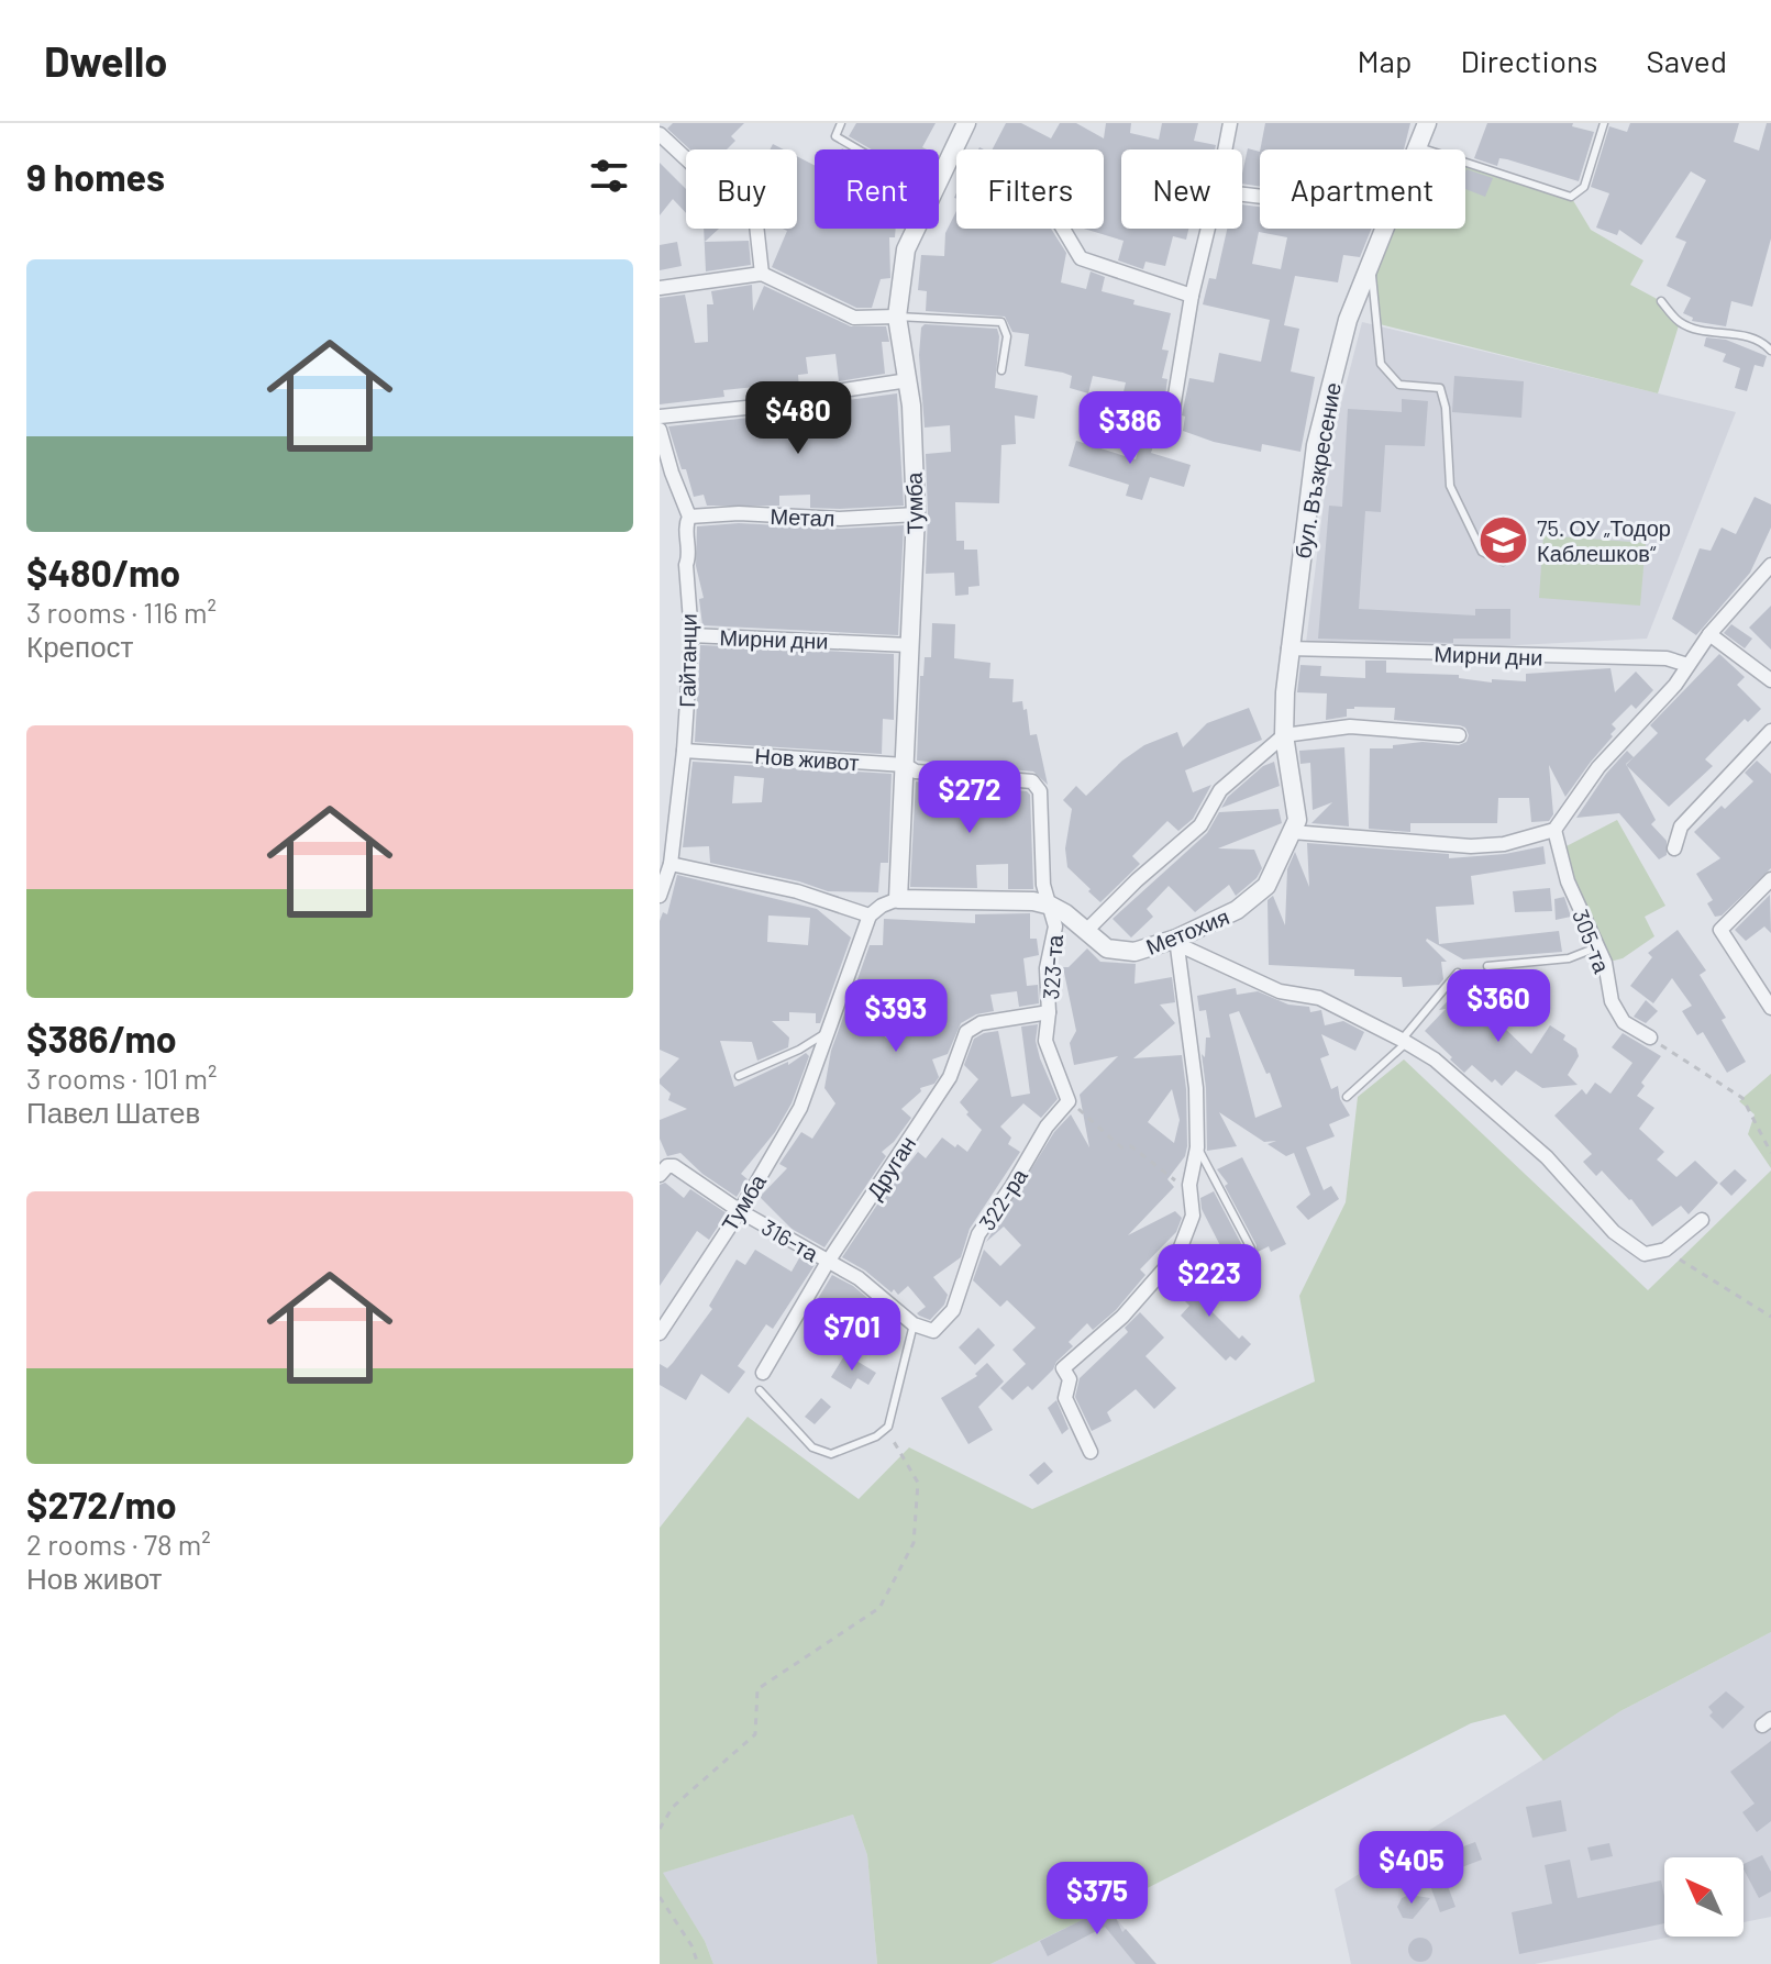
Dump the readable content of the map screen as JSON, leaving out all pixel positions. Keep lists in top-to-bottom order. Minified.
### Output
{"streets":{"street":["бул. Възкресение","Тумба","Метал","Мирни дни","Гайтанци","Нов живот","Метохия","305-та","323-та","Друган","322-ра","316-та"]},"crossings":[["бул. Възкресение","Мирни дни"],["бул. Възкресение","Метохия"],["Тумба","Метал"],["Тумба","Мирни дни"],["Тумба","Нов живот"],["Тумба","Метохия"],["Тумба","316-та"],["Метал","Гайтанци"],["Мирни дни","Гайтанци"],["Гайтанци","Нов живот"],["Нов живот","323-та"],["Метохия","323-та"],["323-та","Друган"],["323-та","322-ра"],["Друган","316-та"],["322-ра","316-та"]],"places":{"school or university":["75. ОУ „Тодор Каблешков“"]},"north":"top left","page":{"header":"Dwello","nav":["Map","Directions","Saved"],"heading":"9 homes","chip":["Buy","Rent","Filters","New","Apartment"],"list":[{"name":"$480/mo","note":"3 rooms · 116 m² · Крепост"},{"name":"$386/mo","note":"3 rooms · 101 m² · Павел Шатев"},{"name":"$272/mo","note":"2 rooms · 78 m² · Нов живот"}],"price":["$480","$386","$272","$360","$393","$223","$701","$405","$375"]}}
